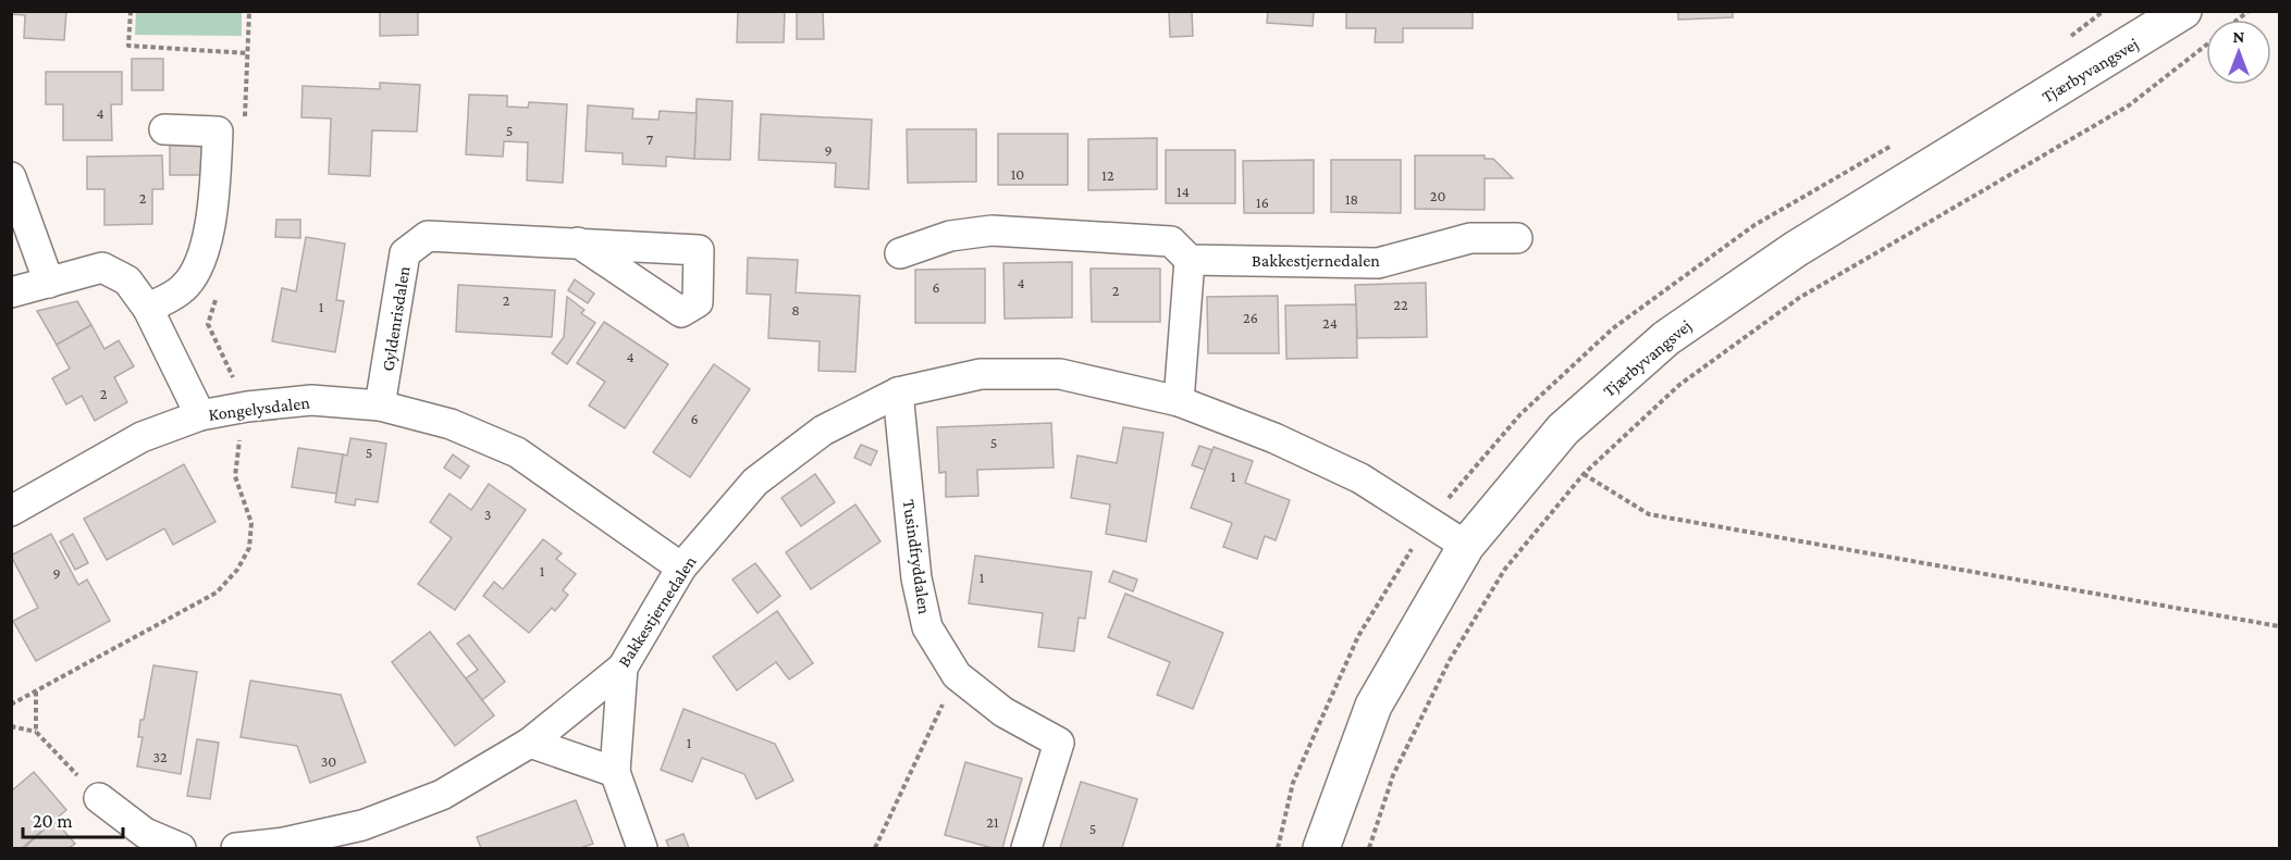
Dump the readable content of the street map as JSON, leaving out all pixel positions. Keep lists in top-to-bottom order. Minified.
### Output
{"streets":{"street":["Tjærbyvangsvej","Bakkestjernedalen","Gyldenrisdalen","Kongelysdalen","Tusindfryddalen"]},"crossings":[["Tjærbyvangsvej","Bakkestjernedalen"],["Bakkestjernedalen","Kongelysdalen"],["Bakkestjernedalen","Tusindfryddalen"],["Gyldenrisdalen","Kongelysdalen"]],"house_numbers":["4","5","7","9","10","12","14","20","2","18","16","4","6","2","2","22","1","8","26","24","4","2","6","5","5","1","3","1","9","1","1","32","30","21","5"],"scale_bar":"20 m","north":"top"}
